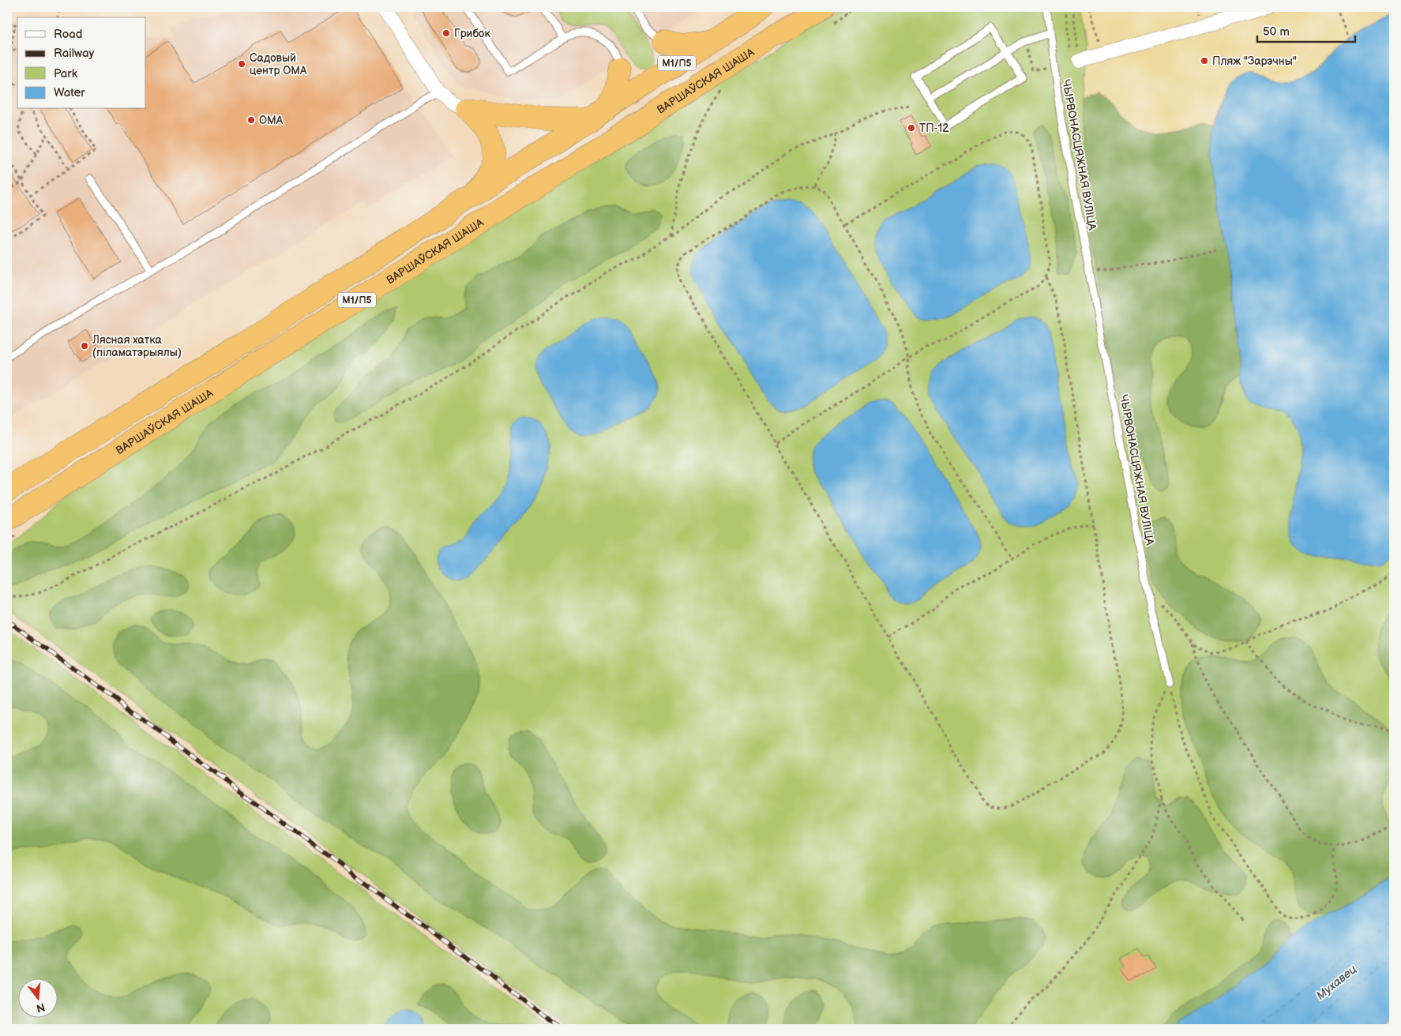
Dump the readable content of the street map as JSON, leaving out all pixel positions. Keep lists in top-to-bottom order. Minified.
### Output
{"streets":{"highway":["М1/П5","ВАРШАЎСКАЯ ШАША"],"lane":["ЧЫРВОНАСЦЯЖНАЯ ВУЛІЦА"]},"water":["Мухавец"],"places":["Грибок","Пляж \"Зарэчны\"","Садовый центр ОМА","ОМА","ТП-12","Лясная хатка (піламатэрыялы)"],"legend":["Road","Railway","Park","Water"],"scale_bar":"50 m","north":"bottom"}
